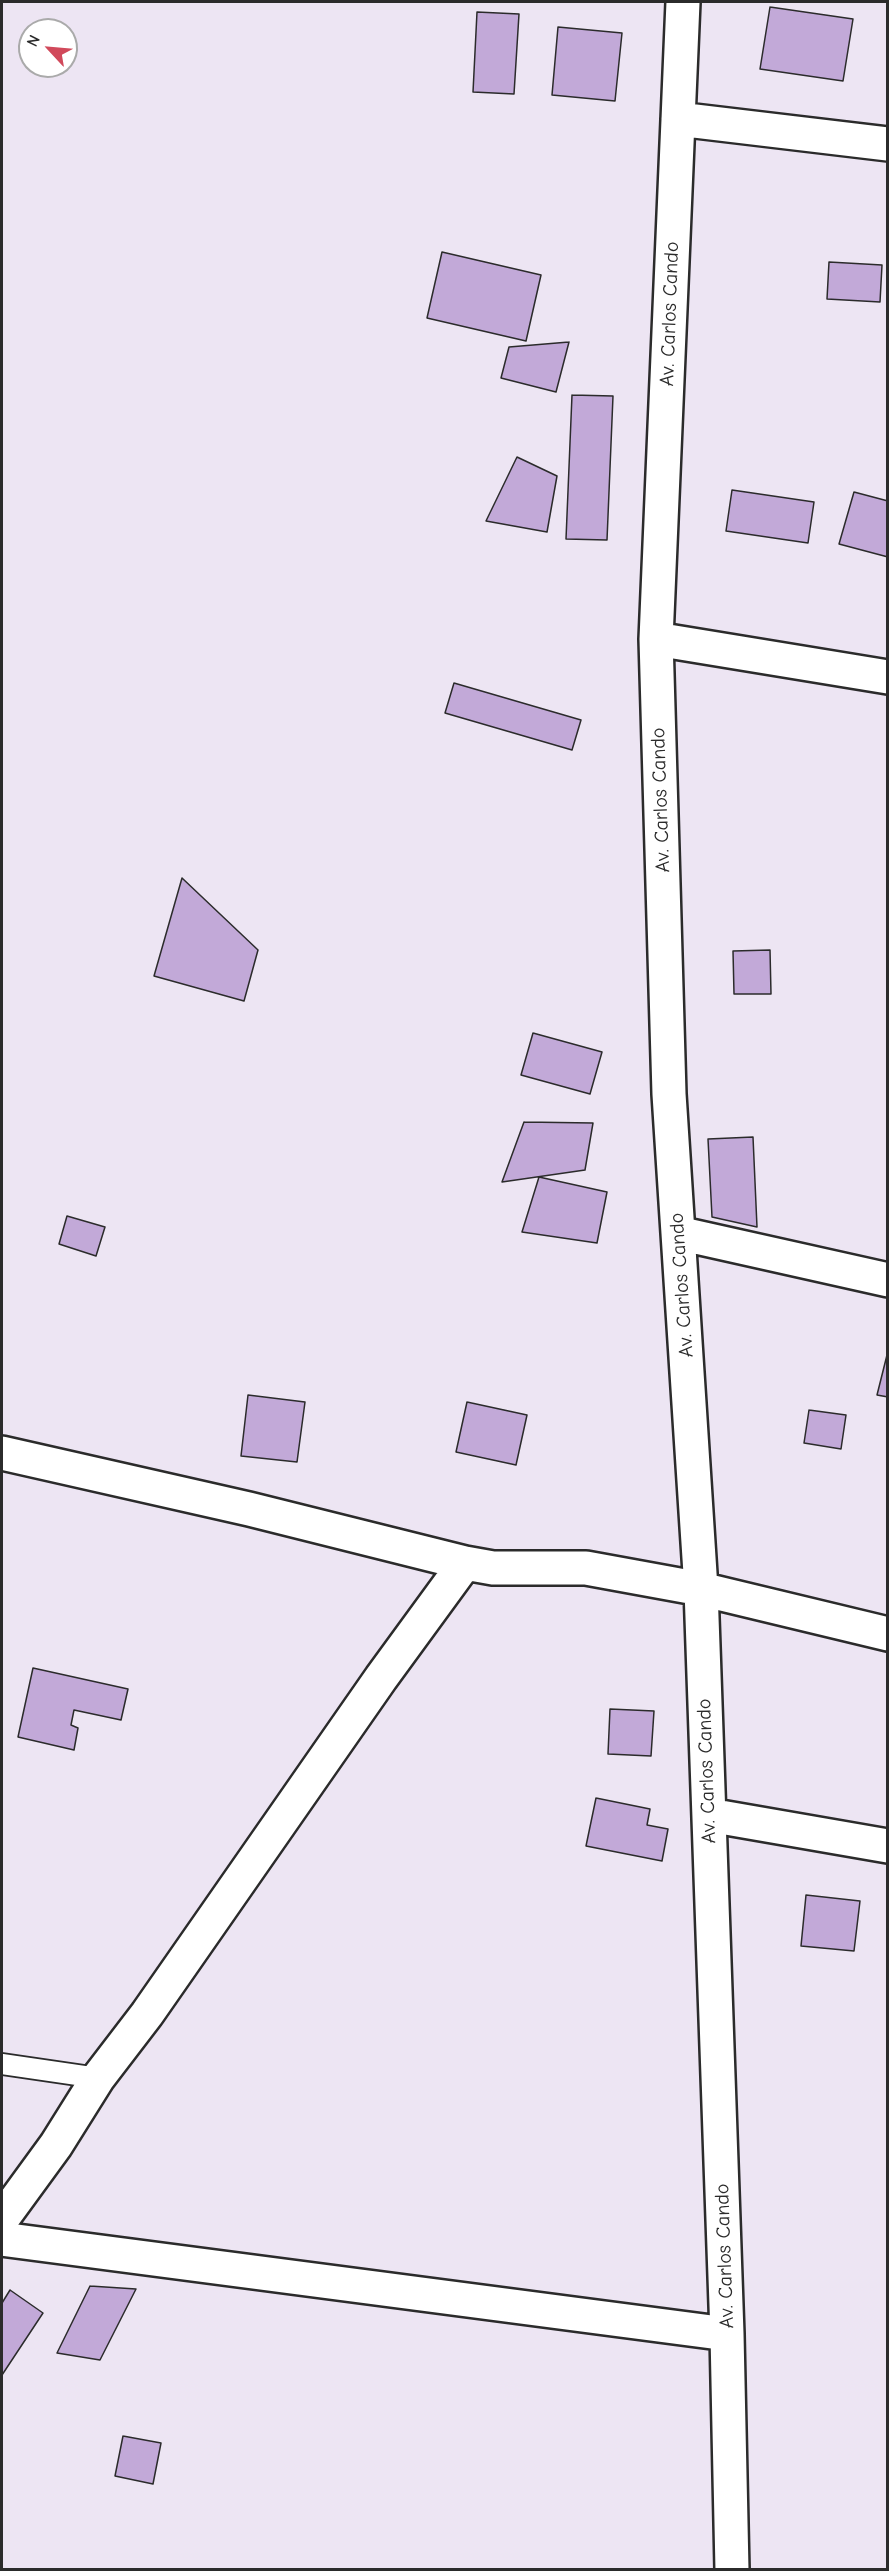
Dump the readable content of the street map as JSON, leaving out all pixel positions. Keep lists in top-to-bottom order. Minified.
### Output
{"streets":{"street":["Av. Carlos Cando"]},"north":"top left"}
